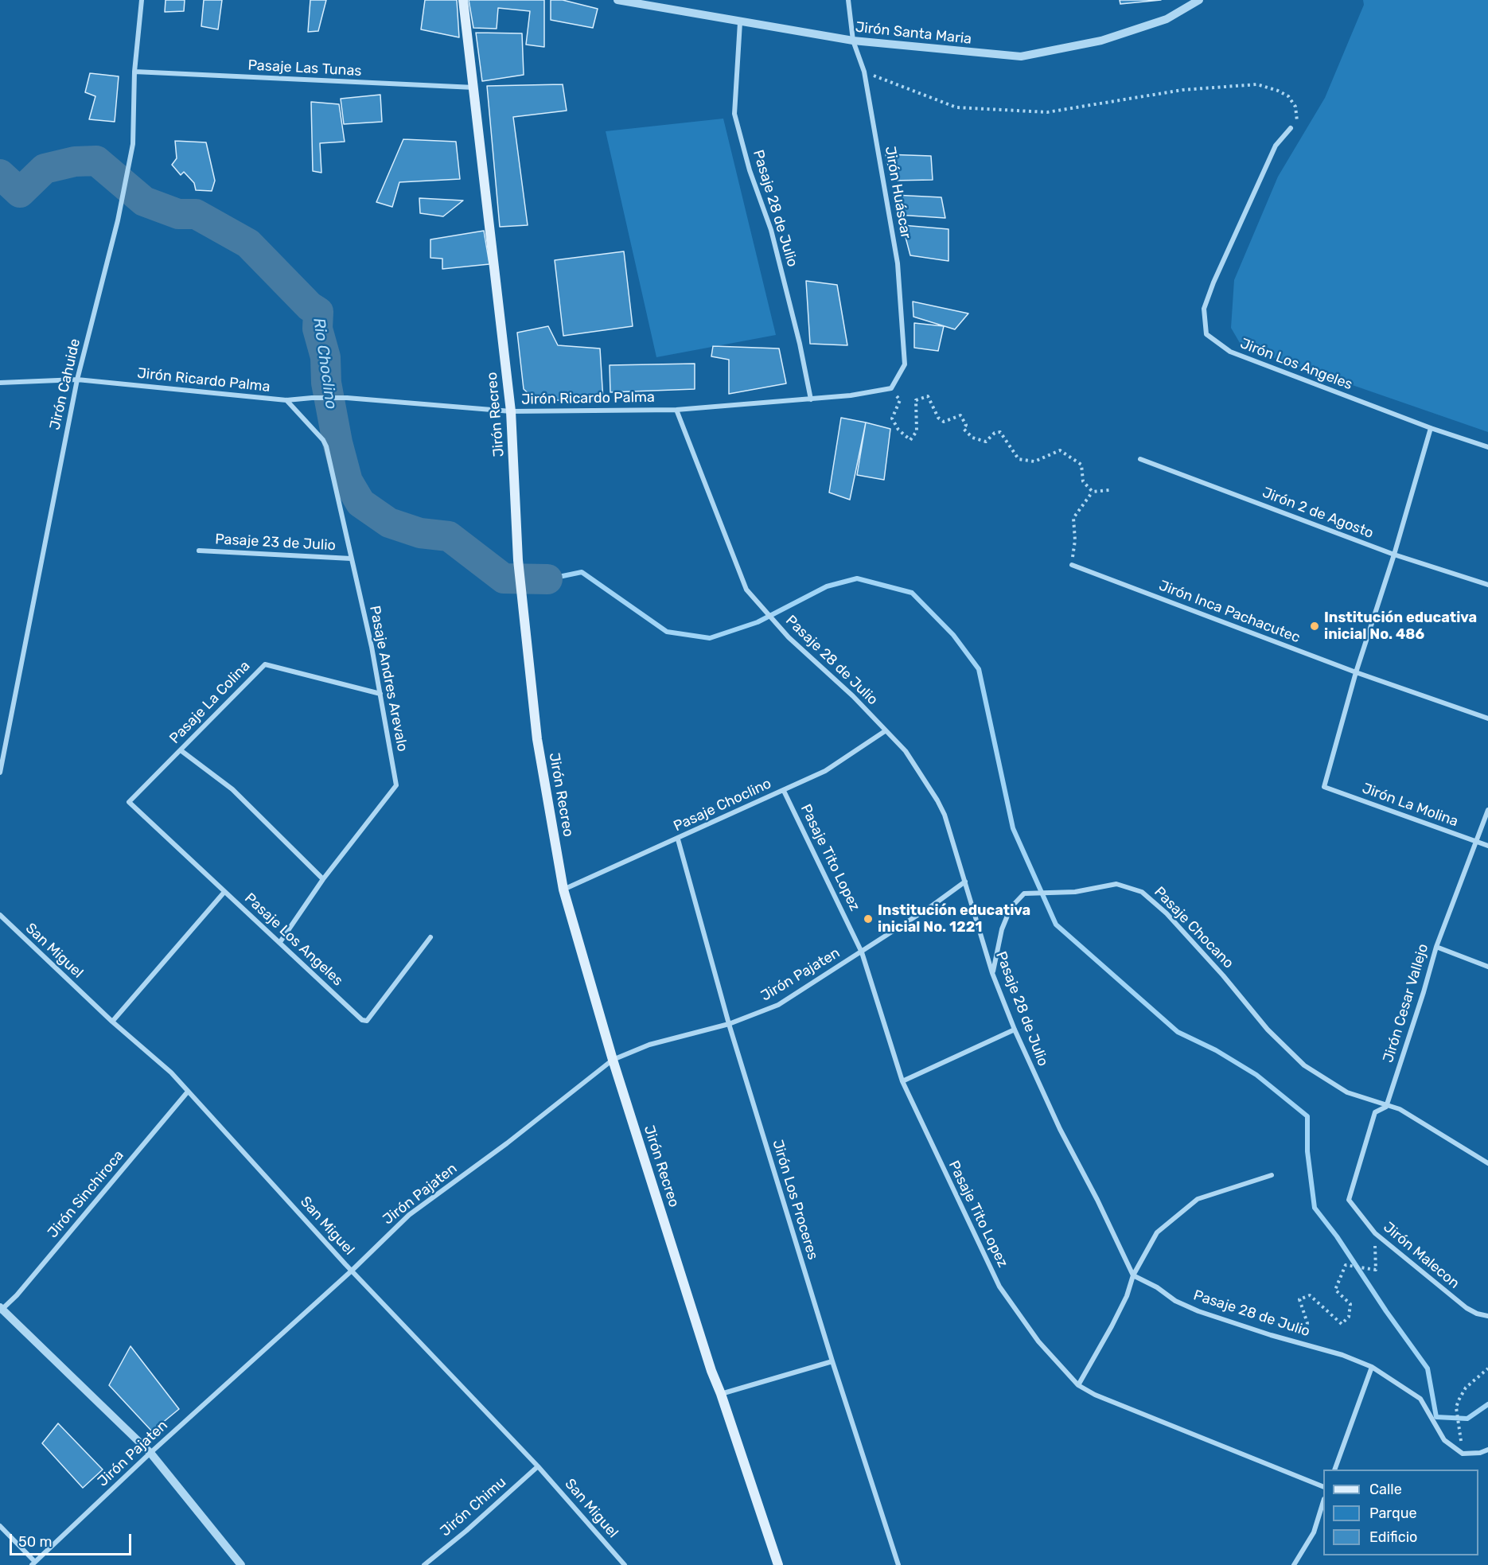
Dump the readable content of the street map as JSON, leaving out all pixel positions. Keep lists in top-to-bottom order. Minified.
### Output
{"streets":{"main road":["Jirón Recreo"],"street":["Jirón Santa Maria","Pasaje Las Tunas","Jirón Huáscar","Pasaje 28 de Julio","Jirón Los Angeles","Jirón Ricardo Palma","Jirón Cahuide","Jirón 2 de Agosto","Pasaje 23 de Julio","Jirón Inca Pachacutec","Pasaje Andres Arevalo","Pasaje La Colina","Pasaje Choclino","Jirón La Molina","Pasaje Tito Lopez","Pasaje Chocano","Pasaje Los Angeles","San Miguel","Jirón Pajaten","Jirón Cesar Vallejo","Jirón Sinchiroca","Jirón Los Proceres","Jirón Malecon","Jirón Chimu"]},"crossings":[["Jirón Santa Maria","Jirón Huáscar"],["Jirón Santa Maria","Pasaje 28 de Julio"],["Pasaje Las Tunas","Jirón Cahuide"],["Pasaje Las Tunas","Jirón Recreo"],["Jirón Huáscar","Jirón Ricardo Palma"],["Pasaje 28 de Julio","Jirón Ricardo Palma"],["Pasaje 28 de Julio","Pasaje Choclino"],["Pasaje 28 de Julio","Pasaje Chocano"],["Pasaje 28 de Julio","Jirón Pajaten"],["Jirón Ricardo Palma","Jirón Cahuide"],["Jirón Ricardo Palma","Jirón Recreo"],["Jirón Ricardo Palma","Pasaje Andres Arevalo"],["Jirón Recreo","Pasaje Choclino"],["Jirón Recreo","Jirón Pajaten"],["Pasaje 23 de Julio","Pasaje Andres Arevalo"],["Jirón Inca Pachacutec","Jirón La Molina"],["Pasaje Andres Arevalo","Pasaje La Colina"],["Pasaje Andres Arevalo","Pasaje Los Angeles"],["Pasaje La Colina","Pasaje Los Angeles"],["Pasaje Choclino","Pasaje Tito Lopez"],["Pasaje Choclino","Jirón Los Proceres"],["Jirón La Molina","Jirón Cesar Vallejo"],["Pasaje Tito Lopez","Jirón Pajaten"],["Pasaje Chocano","Jirón Cesar Vallejo"],["San Miguel","Jirón Pajaten"],["San Miguel","Jirón Sinchiroca"],["San Miguel","Jirón Chimu"],["Jirón Pajaten","Jirón Los Proceres"],["Jirón Cesar Vallejo","Jirón Malecon"]],"water":["Rio Choclino"],"places":["Institución educativa inicial No. 486","Institución educativa inicial No. 1221"],"legend":["Calle","Parque","Edificio"],"scale_bar":"50 m"}
